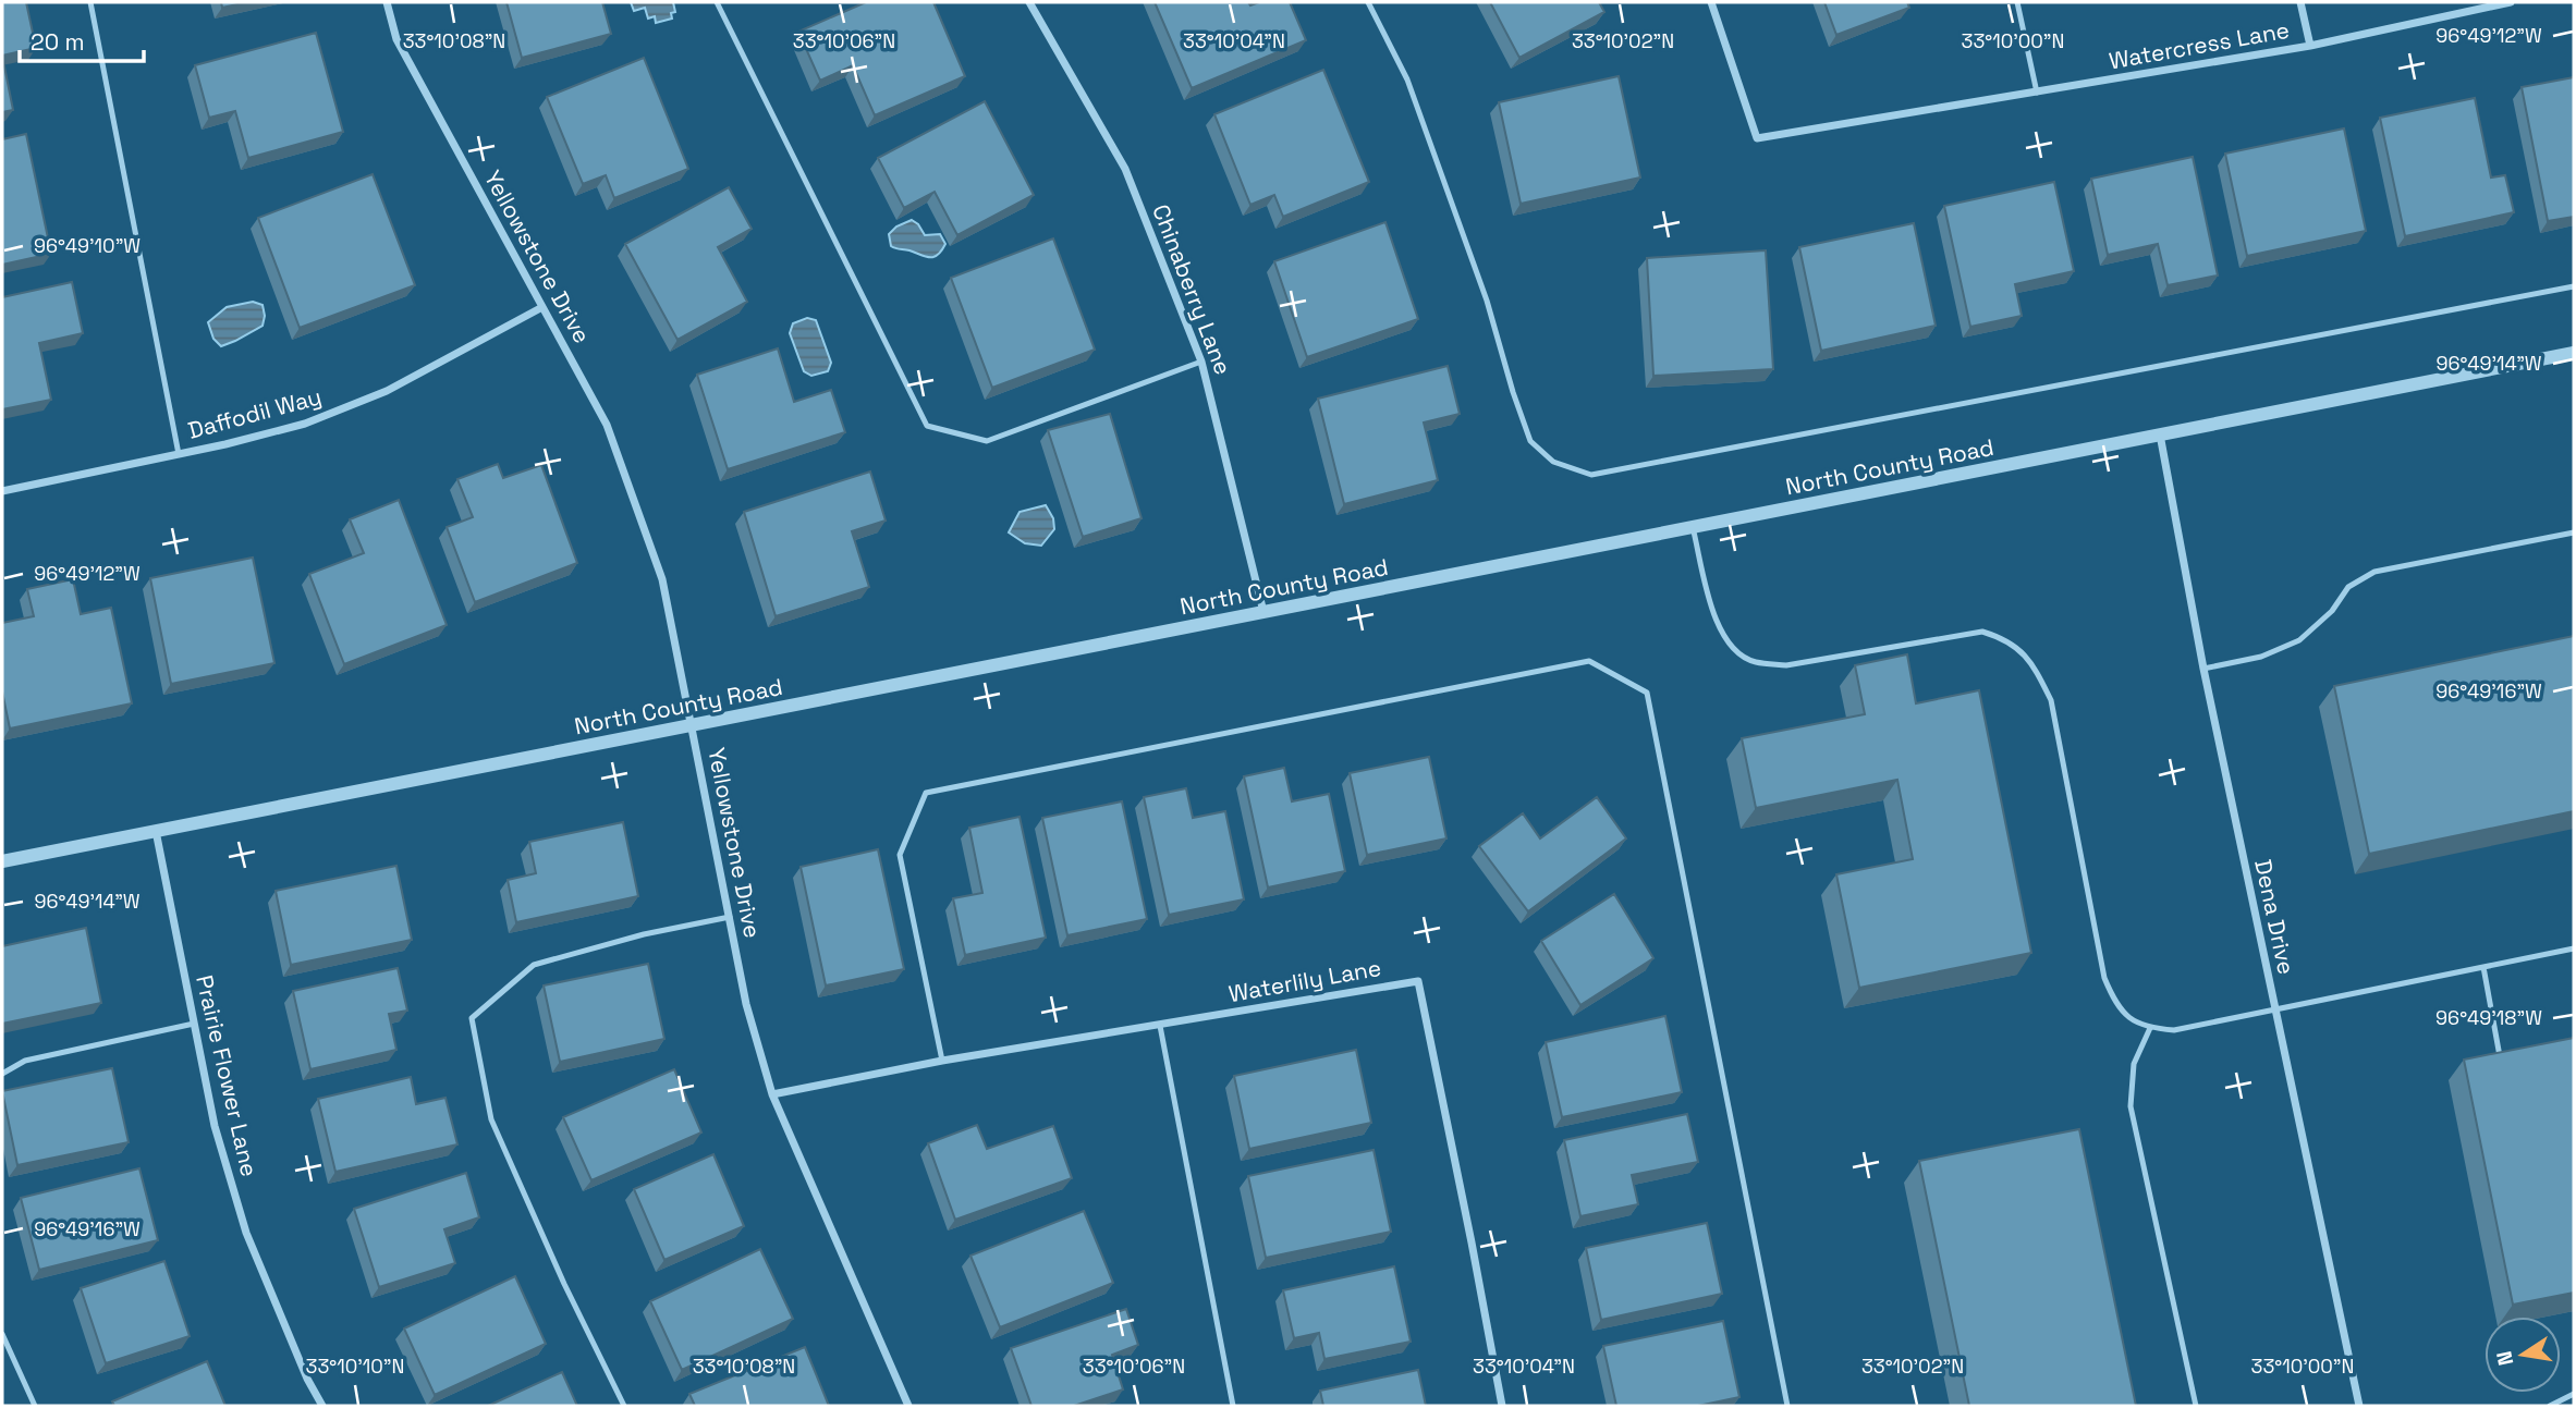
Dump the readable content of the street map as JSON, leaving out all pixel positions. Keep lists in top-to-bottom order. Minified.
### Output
{"streets":{"street":["Watercress Lane","Yellowstone Drive","Chinaberry Lane","Daffodil Way","North County Road","Dena Drive","Waterlily Lane","Prairie Flower Lane"]},"crossings":[["Yellowstone Drive","Daffodil Way"],["Yellowstone Drive","North County Road"],["Yellowstone Drive","Waterlily Lane"],["Chinaberry Lane","North County Road"],["North County Road","Dena Drive"],["North County Road","Prairie Flower Lane"]],"scale_bar":"20 m","north":"left","coordinates":["96°49'12\"W","33°10'08\"N","33°10'06\"N","33°10'04\"N","33°10'02\"N","33°10'00\"N","96°49'10\"W","96°49'14\"W","96°49'16\"W","96°49'18\"W","33°10'10\"N"]}
